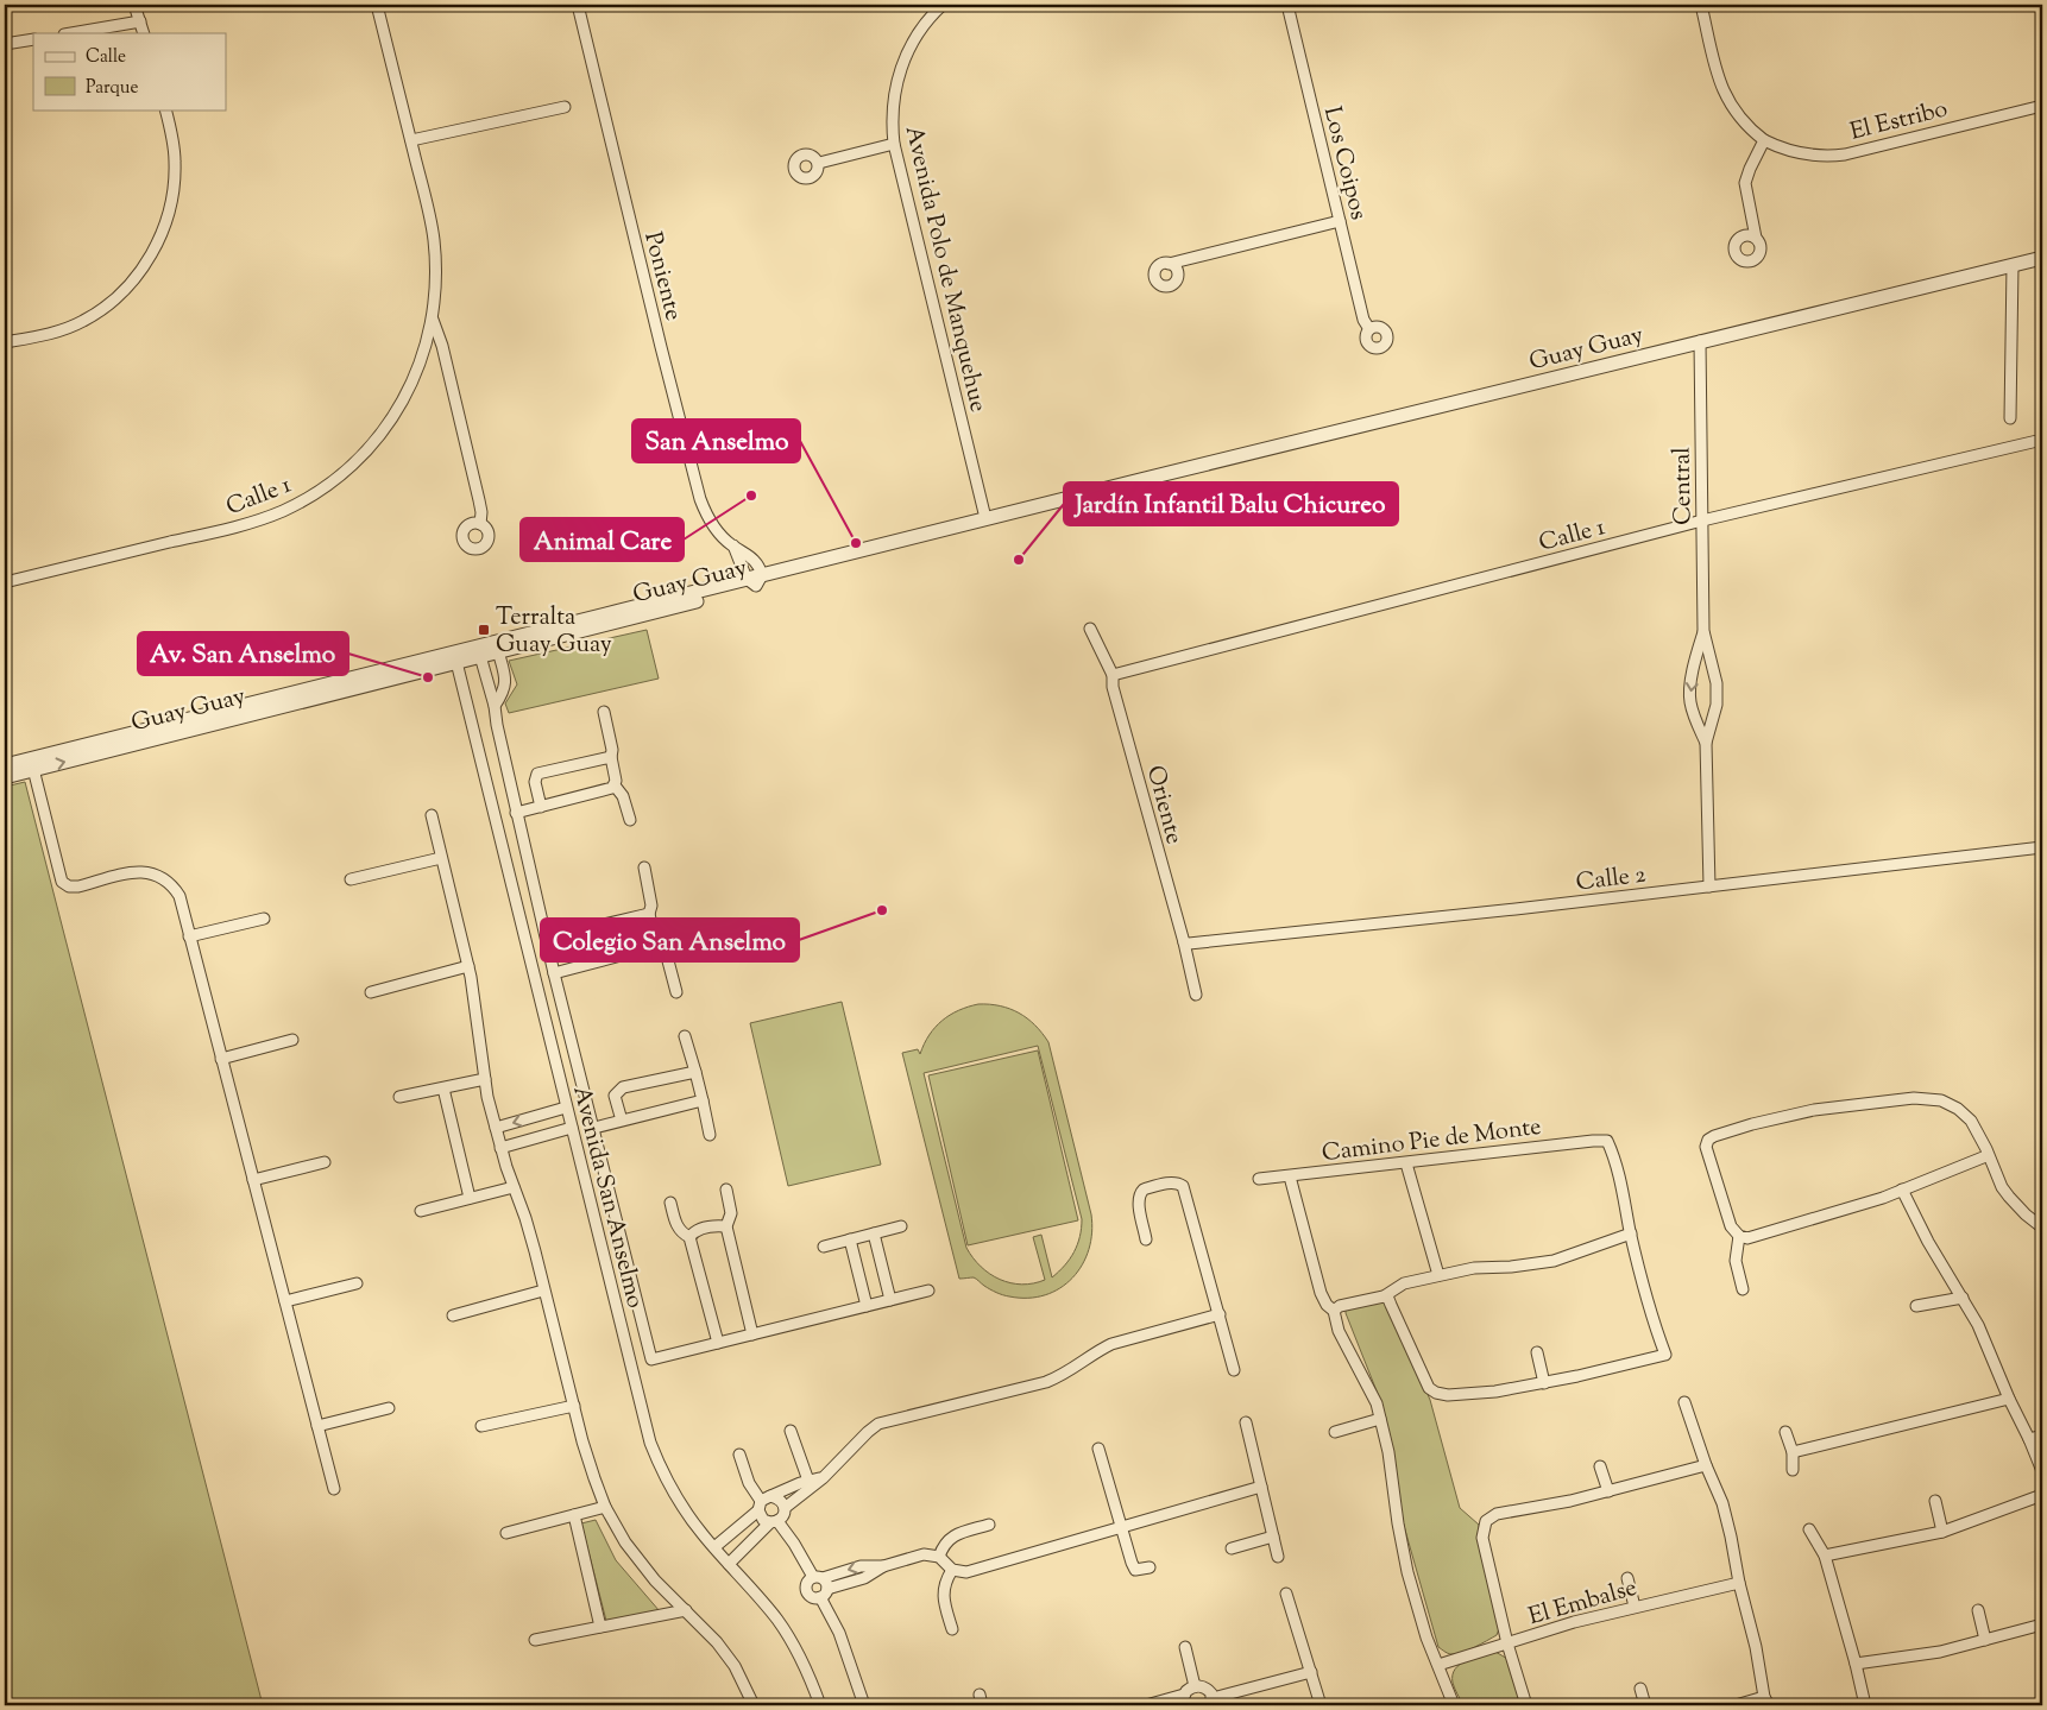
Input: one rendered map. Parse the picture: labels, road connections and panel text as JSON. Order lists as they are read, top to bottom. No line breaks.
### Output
{"streets":{"street":["El Estribo","Los Coipos","Avenida Polo de Manquehue","Poniente","Guay Guay","Central","Calle 1","Oriente","Calle 2","Camino Pie de Monte","Avenida San Anselmo","El Embalse"]},"crossings":[["Avenida Polo de Manquehue","Guay Guay"],["Poniente","Guay Guay"],["Guay Guay","Central"],["Guay Guay","Avenida San Anselmo"],["Central","Calle 1"],["Central","Calle 2"],["Calle 1","Oriente"],["Oriente","Calle 2"]],"places":{"other":["Animal Care","San Anselmo","Jardín Infantil Balu Chicureo","Av. San Anselmo","Colegio San Anselmo"],"transit":["Terralta Guay Guay"]},"legend":["Calle","Parque"]}
